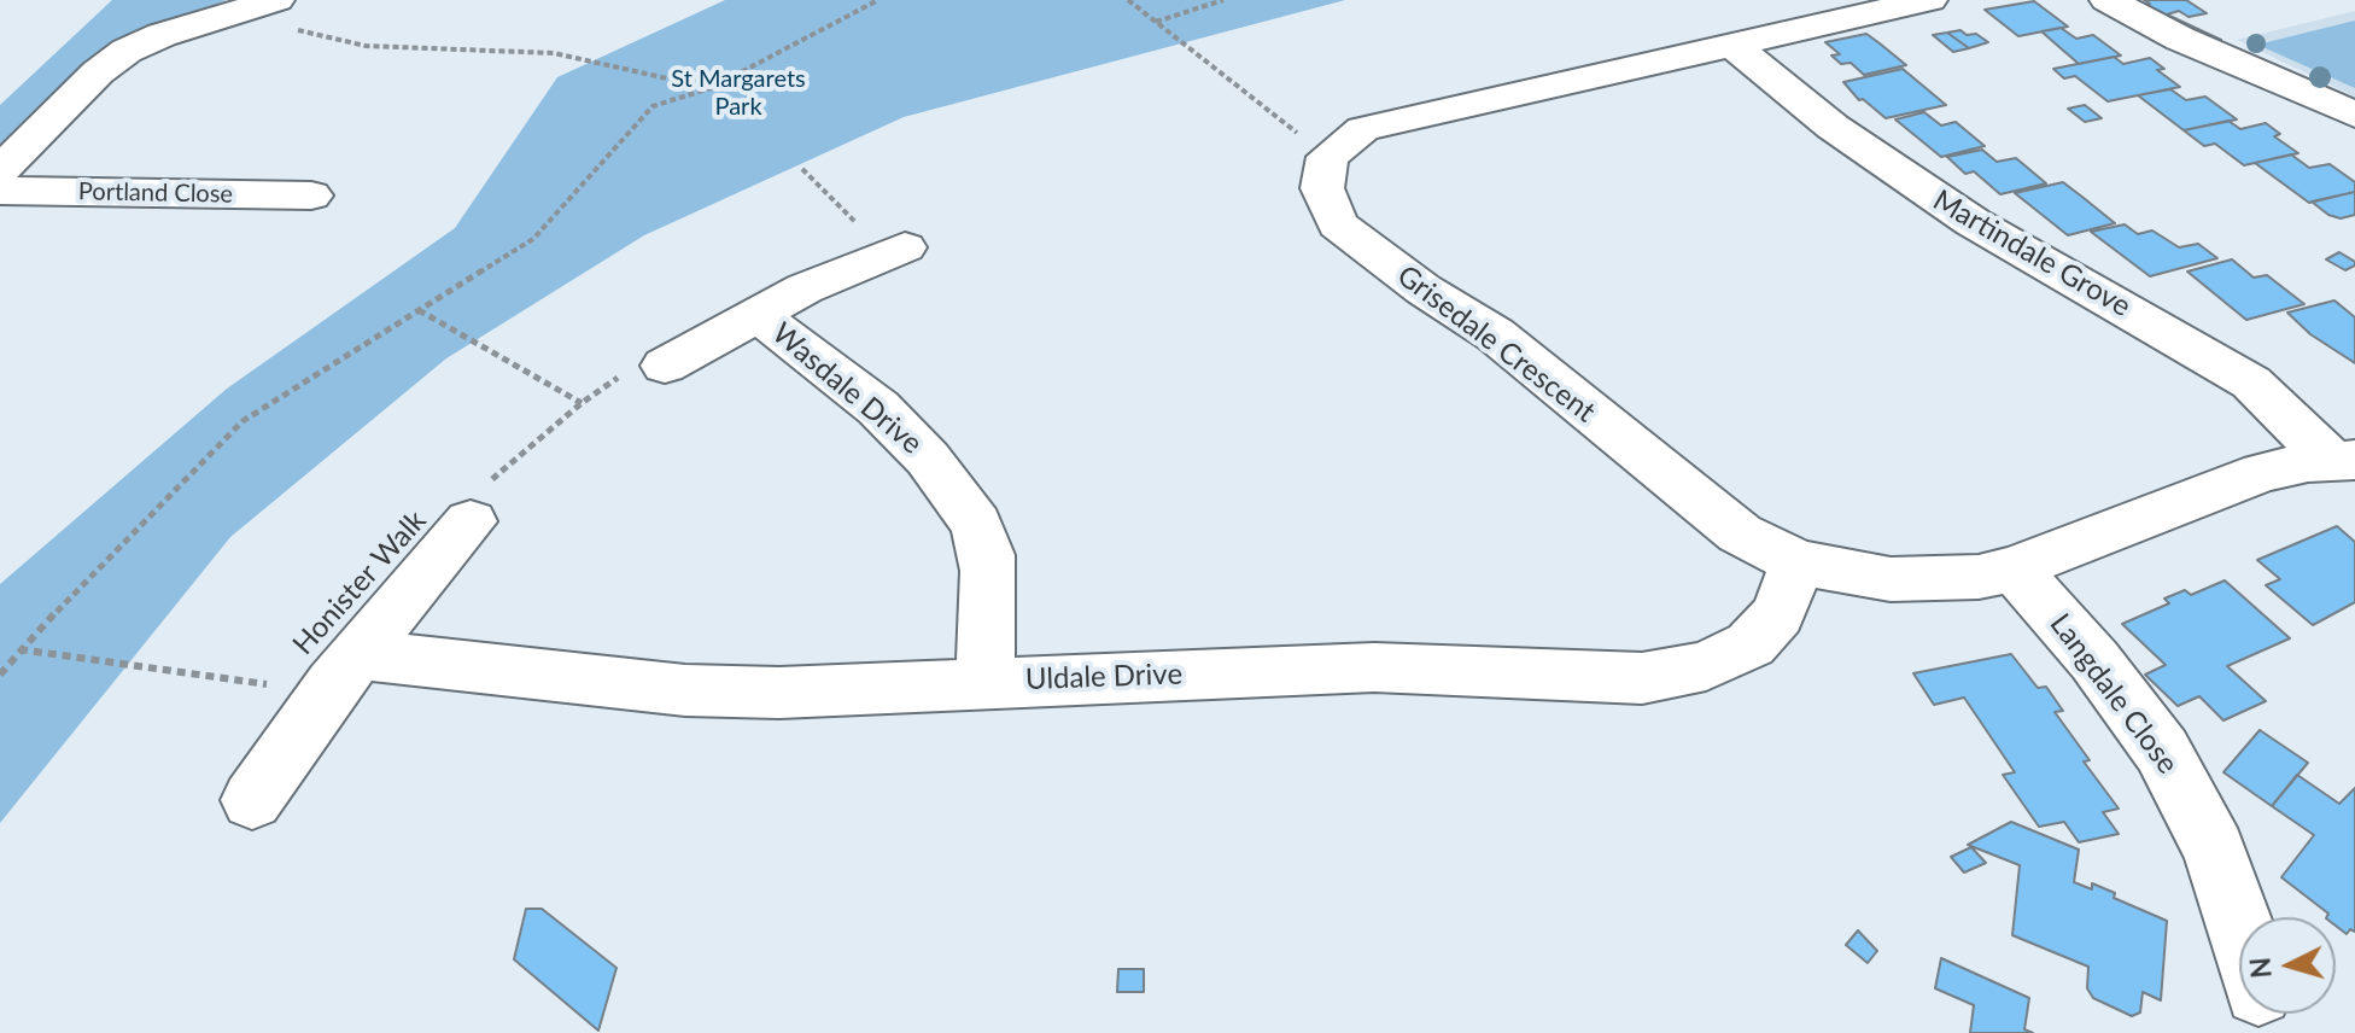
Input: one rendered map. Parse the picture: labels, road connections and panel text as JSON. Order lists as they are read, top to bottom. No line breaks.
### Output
{"streets":{"street":["Portland Close","Martindale Grove","Grisedale Crescent","Wasdale Drive","Uldale Drive","Langdale Close"],"path":["Honister Walk"]},"crossings":[["Martindale Grove","Grisedale Crescent"],["Grisedale Crescent","Uldale Drive"],["Grisedale Crescent","Langdale Close"],["Wasdale Drive","Uldale Drive"]],"parks":["St Margarets Park"],"north":"left"}
